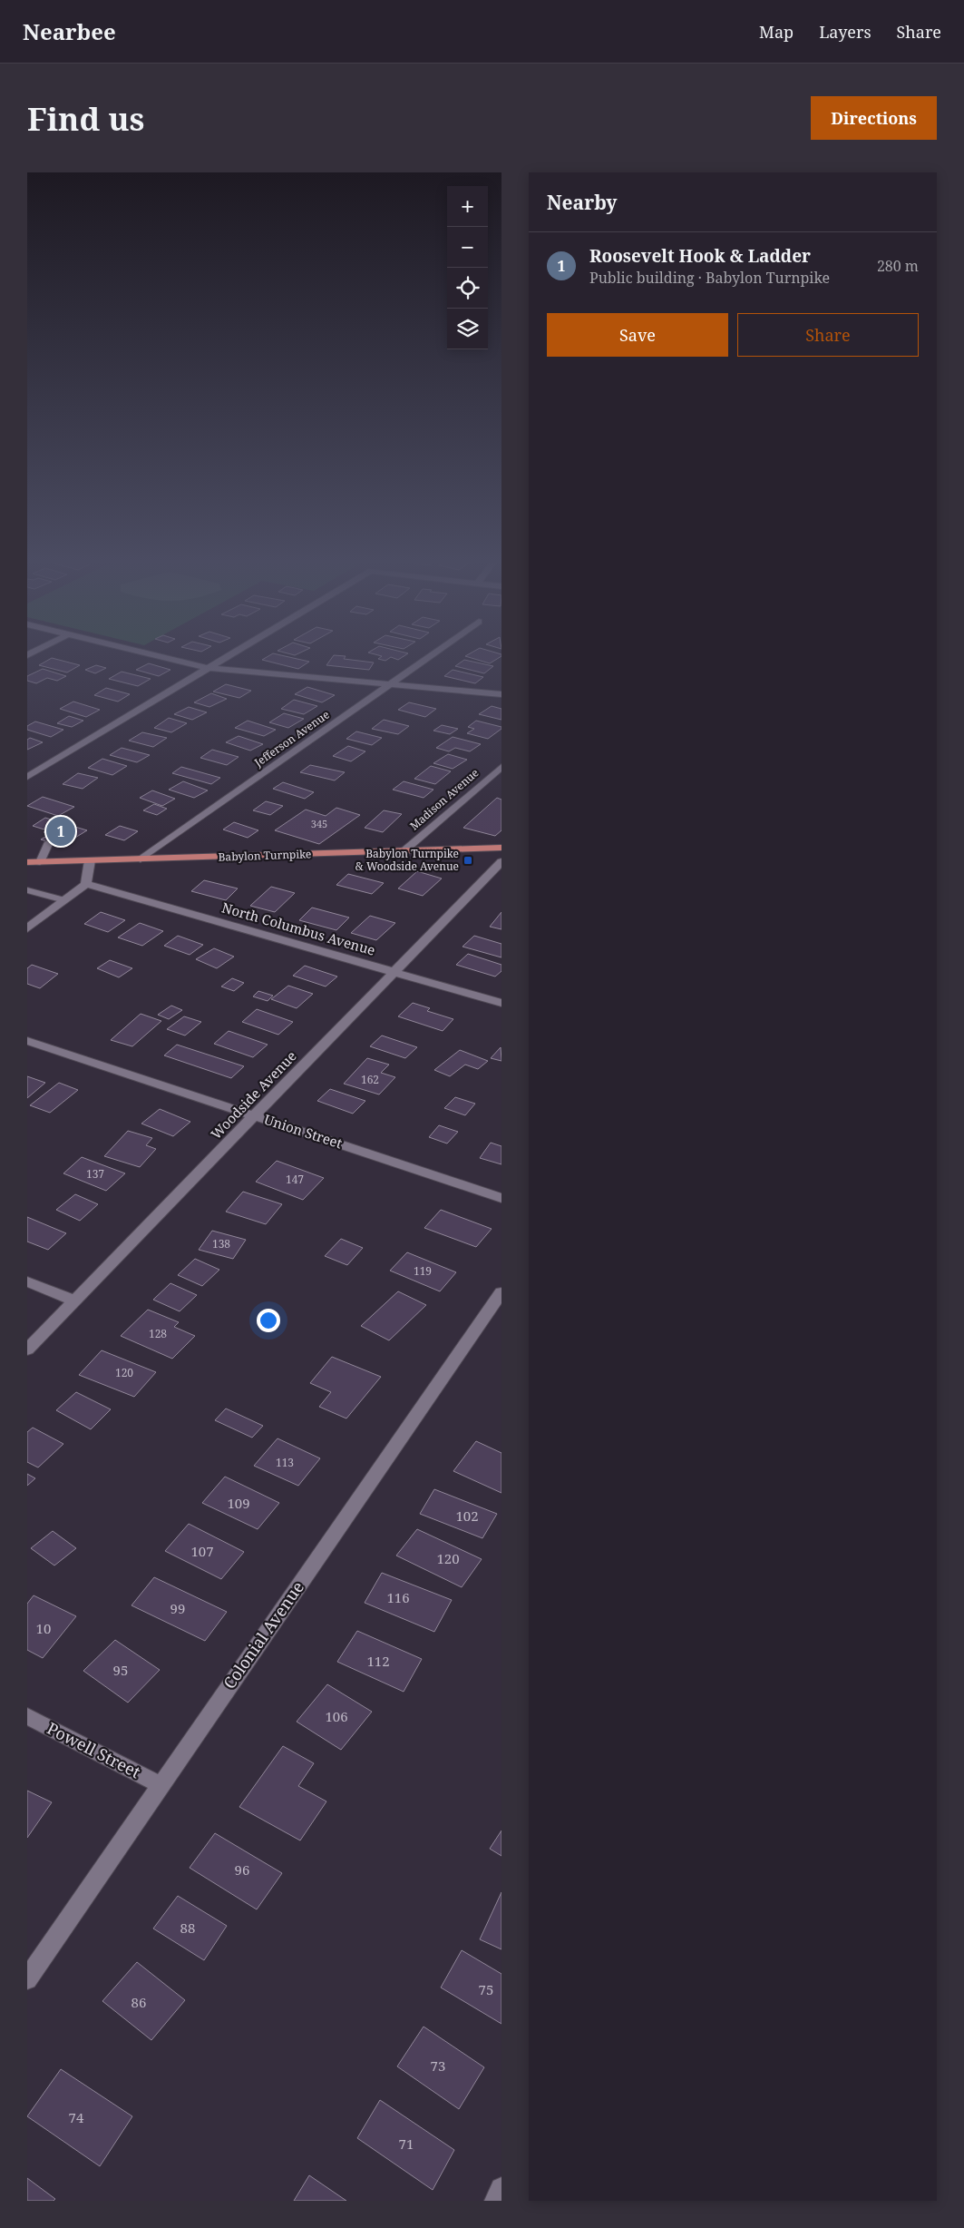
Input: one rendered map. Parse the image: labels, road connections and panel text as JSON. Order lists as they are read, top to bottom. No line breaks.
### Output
{"streets":{"main road":["Babylon Turnpike"],"street":["Jefferson Avenue","Madison Avenue","North Columbus Avenue","Woodside Avenue","Union Street","Colonial Avenue","Powell Street"]},"crossings":[["Jefferson Avenue","Babylon Turnpike"],["Madison Avenue","Babylon Turnpike"],["North Columbus Avenue","Woodside Avenue"],["Woodside Avenue","Union Street"],["Colonial Avenue","Powell Street"]],"places":{"transit":["Babylon Turnpike & Woodside Avenue"]},"house_numbers":["345","162","137","147","138","119","128","120","113","109","102","107","120","116","99","10","112","95","106","96","88","75","86","73","74","71"],"page":{"header":"Nearbee","nav":["Map","Layers","Share"],"buttons":["Directions",["Save","Share"]],"title":"Find us","heading":"Nearby","map_buttons":["+","−"],"list":[{"mark":"1","name":"Roosevelt Hook & Ladder","note":"Public building · Babylon Turnpike","value":"280 m"}],"pins":"1"}}
